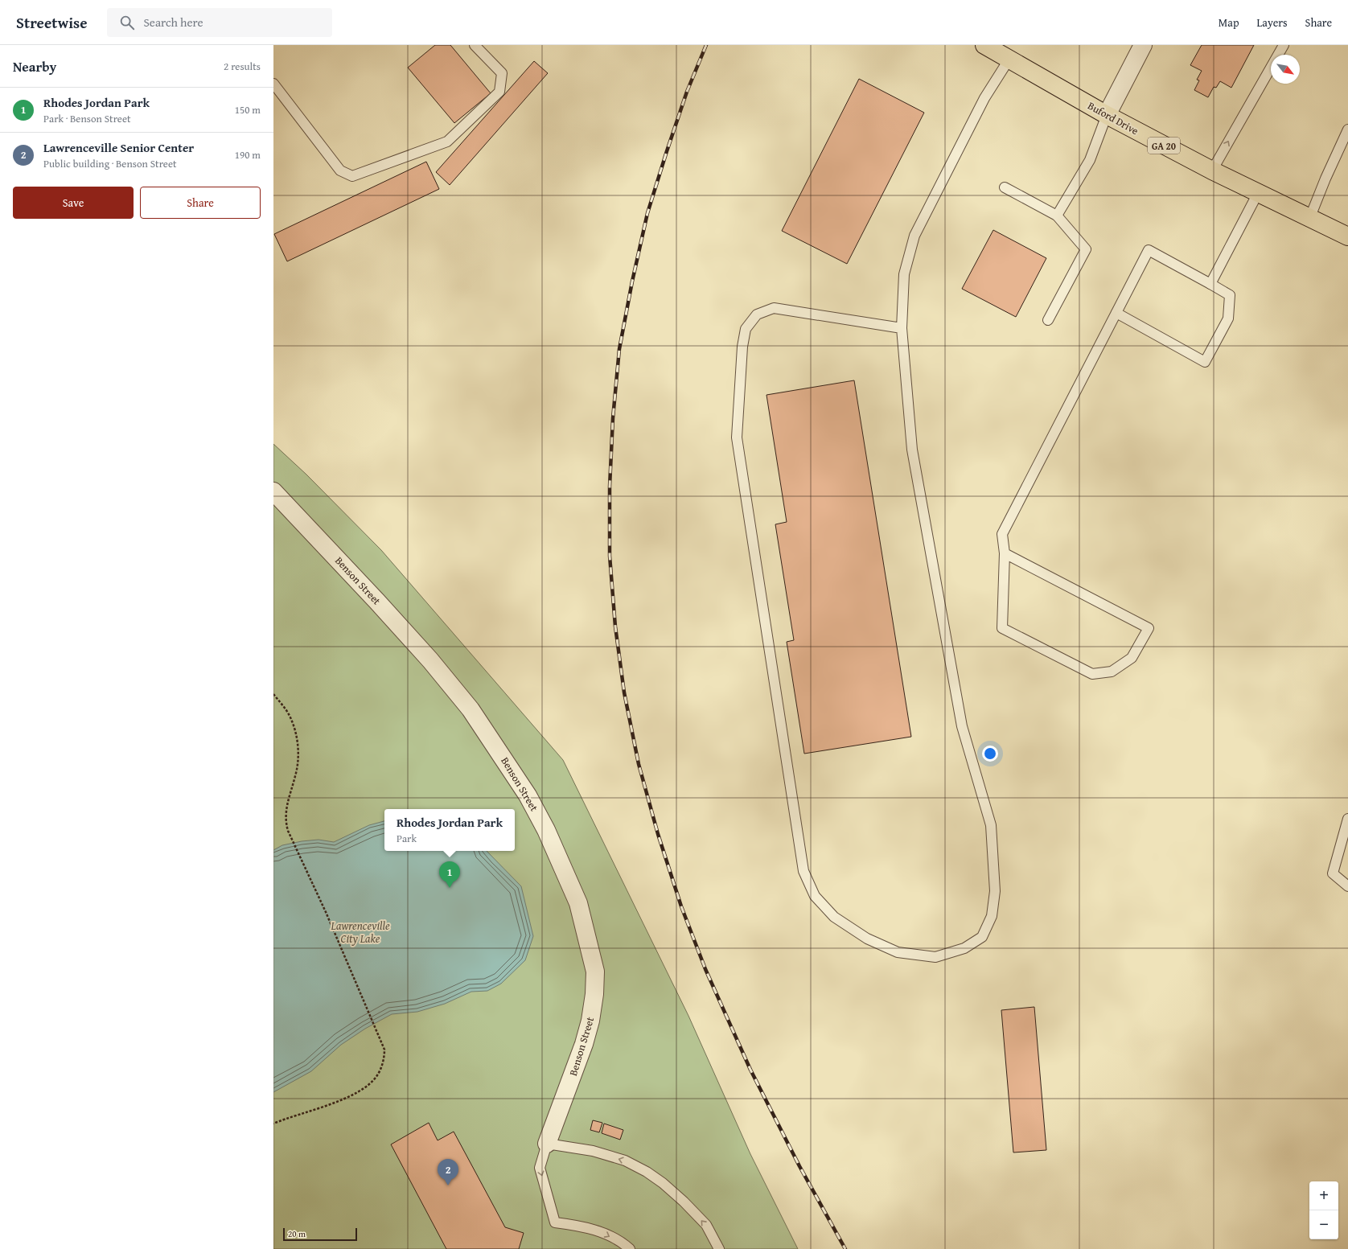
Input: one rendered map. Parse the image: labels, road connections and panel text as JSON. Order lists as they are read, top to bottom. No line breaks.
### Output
{"streets":{"highway":["Buford Drive","GA 20"],"street":["Benson Street"]},"water":["Lawrenceville City Lake"],"scale_bar":"20 m","north":"bottom right","page":{"header":"Streetwise","search":"Search here","nav":["Map","Layers","Share"],"heading":["Nearby","2 results"],"list":[{"mark":"1","name":"Rhodes Jordan Park","note":"Park · Benson Street","value":"150 m"},{"mark":"2","name":"Lawrenceville Senior Center","note":"Public building · Benson Street","value":"190 m"}],"buttons":["Save","Share"],"popup":["Rhodes Jordan Park","Park"],"pins":["1","2"],"map_buttons":["+","−"],"scale":"20 m"}}
